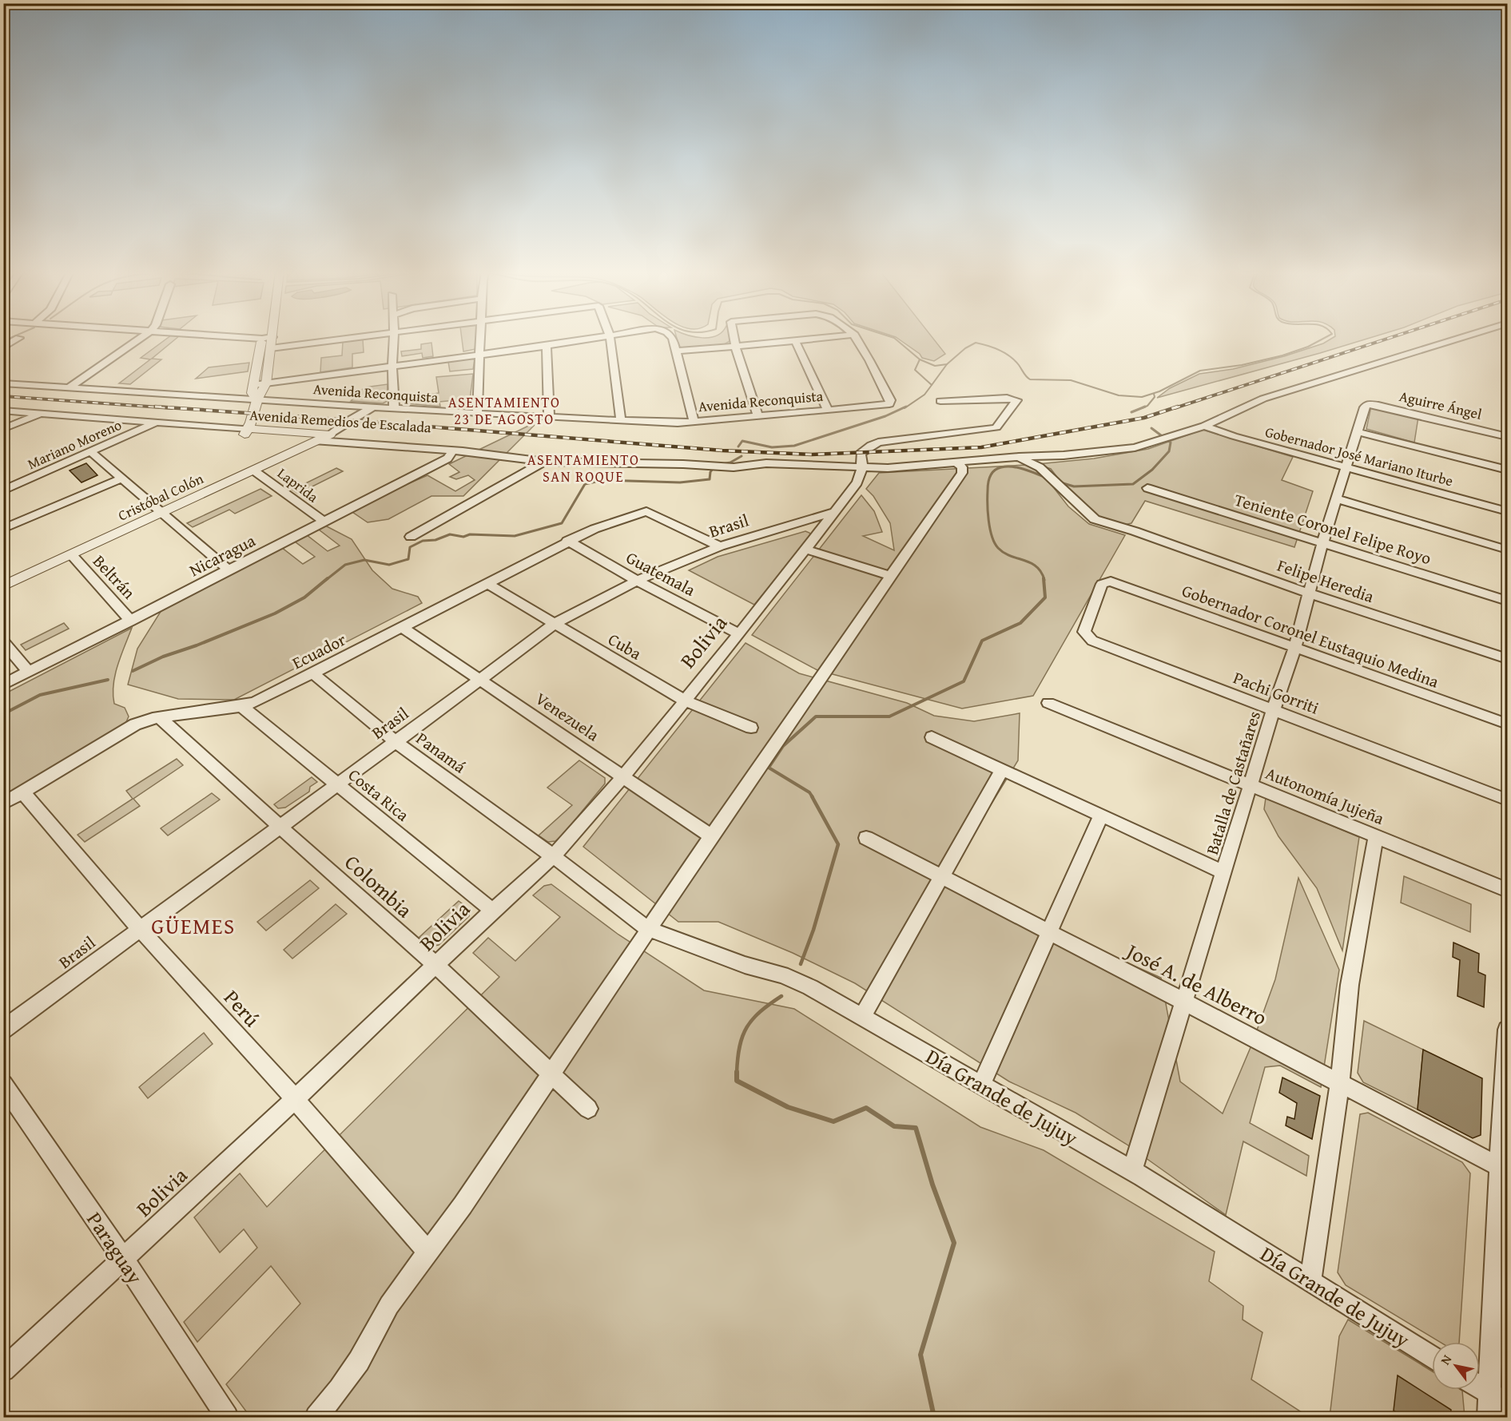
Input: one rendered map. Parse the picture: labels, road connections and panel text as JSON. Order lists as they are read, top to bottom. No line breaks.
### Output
{"streets":{"street":["Avenida Reconquista","Aguirre Ángel","Avenida Remedios de Escalada","Mariano Moreno","Gobernador José Mariano Iturbe","Laprida","Cristóbal Colón","Brasil","Teniente Coronel Felipe Royo","Nicaragua","Guatemala","Beltrán","Felipe Heredia","Gobernador Coronel Eustaquio Medina","Bolivia","Cuba","Ecuador","Pachi Gorriti","Venezuela","Panamá","Batalla de Castañares","Costa Rica","Autonomía Jujeña","Colombia","José A. de Alberro","Perú","Día Grande de Jujuy","Paraguay"]},"crossings":[["Aguirre Ángel","Batalla de Castañares"],["Avenida Remedios de Escalada","Mariano Moreno"],["Avenida Remedios de Escalada","Cristóbal Colón"],["Avenida Remedios de Escalada","Nicaragua"],["Gobernador José Mariano Iturbe","Batalla de Castañares"],["Laprida","Cristóbal Colón"],["Laprida","Nicaragua"],["Cristóbal Colón","Beltrán"],["Brasil","Guatemala"],["Brasil","Bolivia"],["Brasil","Cuba"],["Brasil","Ecuador"],["Brasil","Venezuela"],["Brasil","Panamá"],["Brasil","Costa Rica"],["Brasil","Colombia"],["Brasil","Perú"],["Teniente Coronel Felipe Royo","Batalla de Castañares"],["Nicaragua","Beltrán"],["Guatemala","Bolivia"],["Guatemala","Ecuador"],["Felipe Heredia","Batalla de Castañares"],["Gobernador Coronel Eustaquio Medina","Pachi Gorriti"],["Gobernador Coronel Eustaquio Medina","Batalla de Castañares"],["Bolivia","Cuba"],["Bolivia","Venezuela"],["Bolivia","Panamá"],["Bolivia","Costa Rica"],["Bolivia","Colombia"],["Bolivia","Perú"],["Bolivia","Día Grande de Jujuy"],["Bolivia","Paraguay"],["Cuba","Ecuador"],["Ecuador","Venezuela"],["Ecuador","Panamá"],["Ecuador","Costa Rica"],["Ecuador","Colombia"],["Ecuador","Perú"],["Pachi Gorriti","Batalla de Castañares"],["Panamá","Día Grande de Jujuy"],["Batalla de Castañares","Autonomía Jujeña"],["Batalla de Castañares","José A. de Alberro"],["Batalla de Castañares","Día Grande de Jujuy"]],"districts":["ASENTAMIENTO 23 DE AGOSTO","ASENTAMIENTO SAN ROQUE","GÜEMES"],"north":"top left"}
